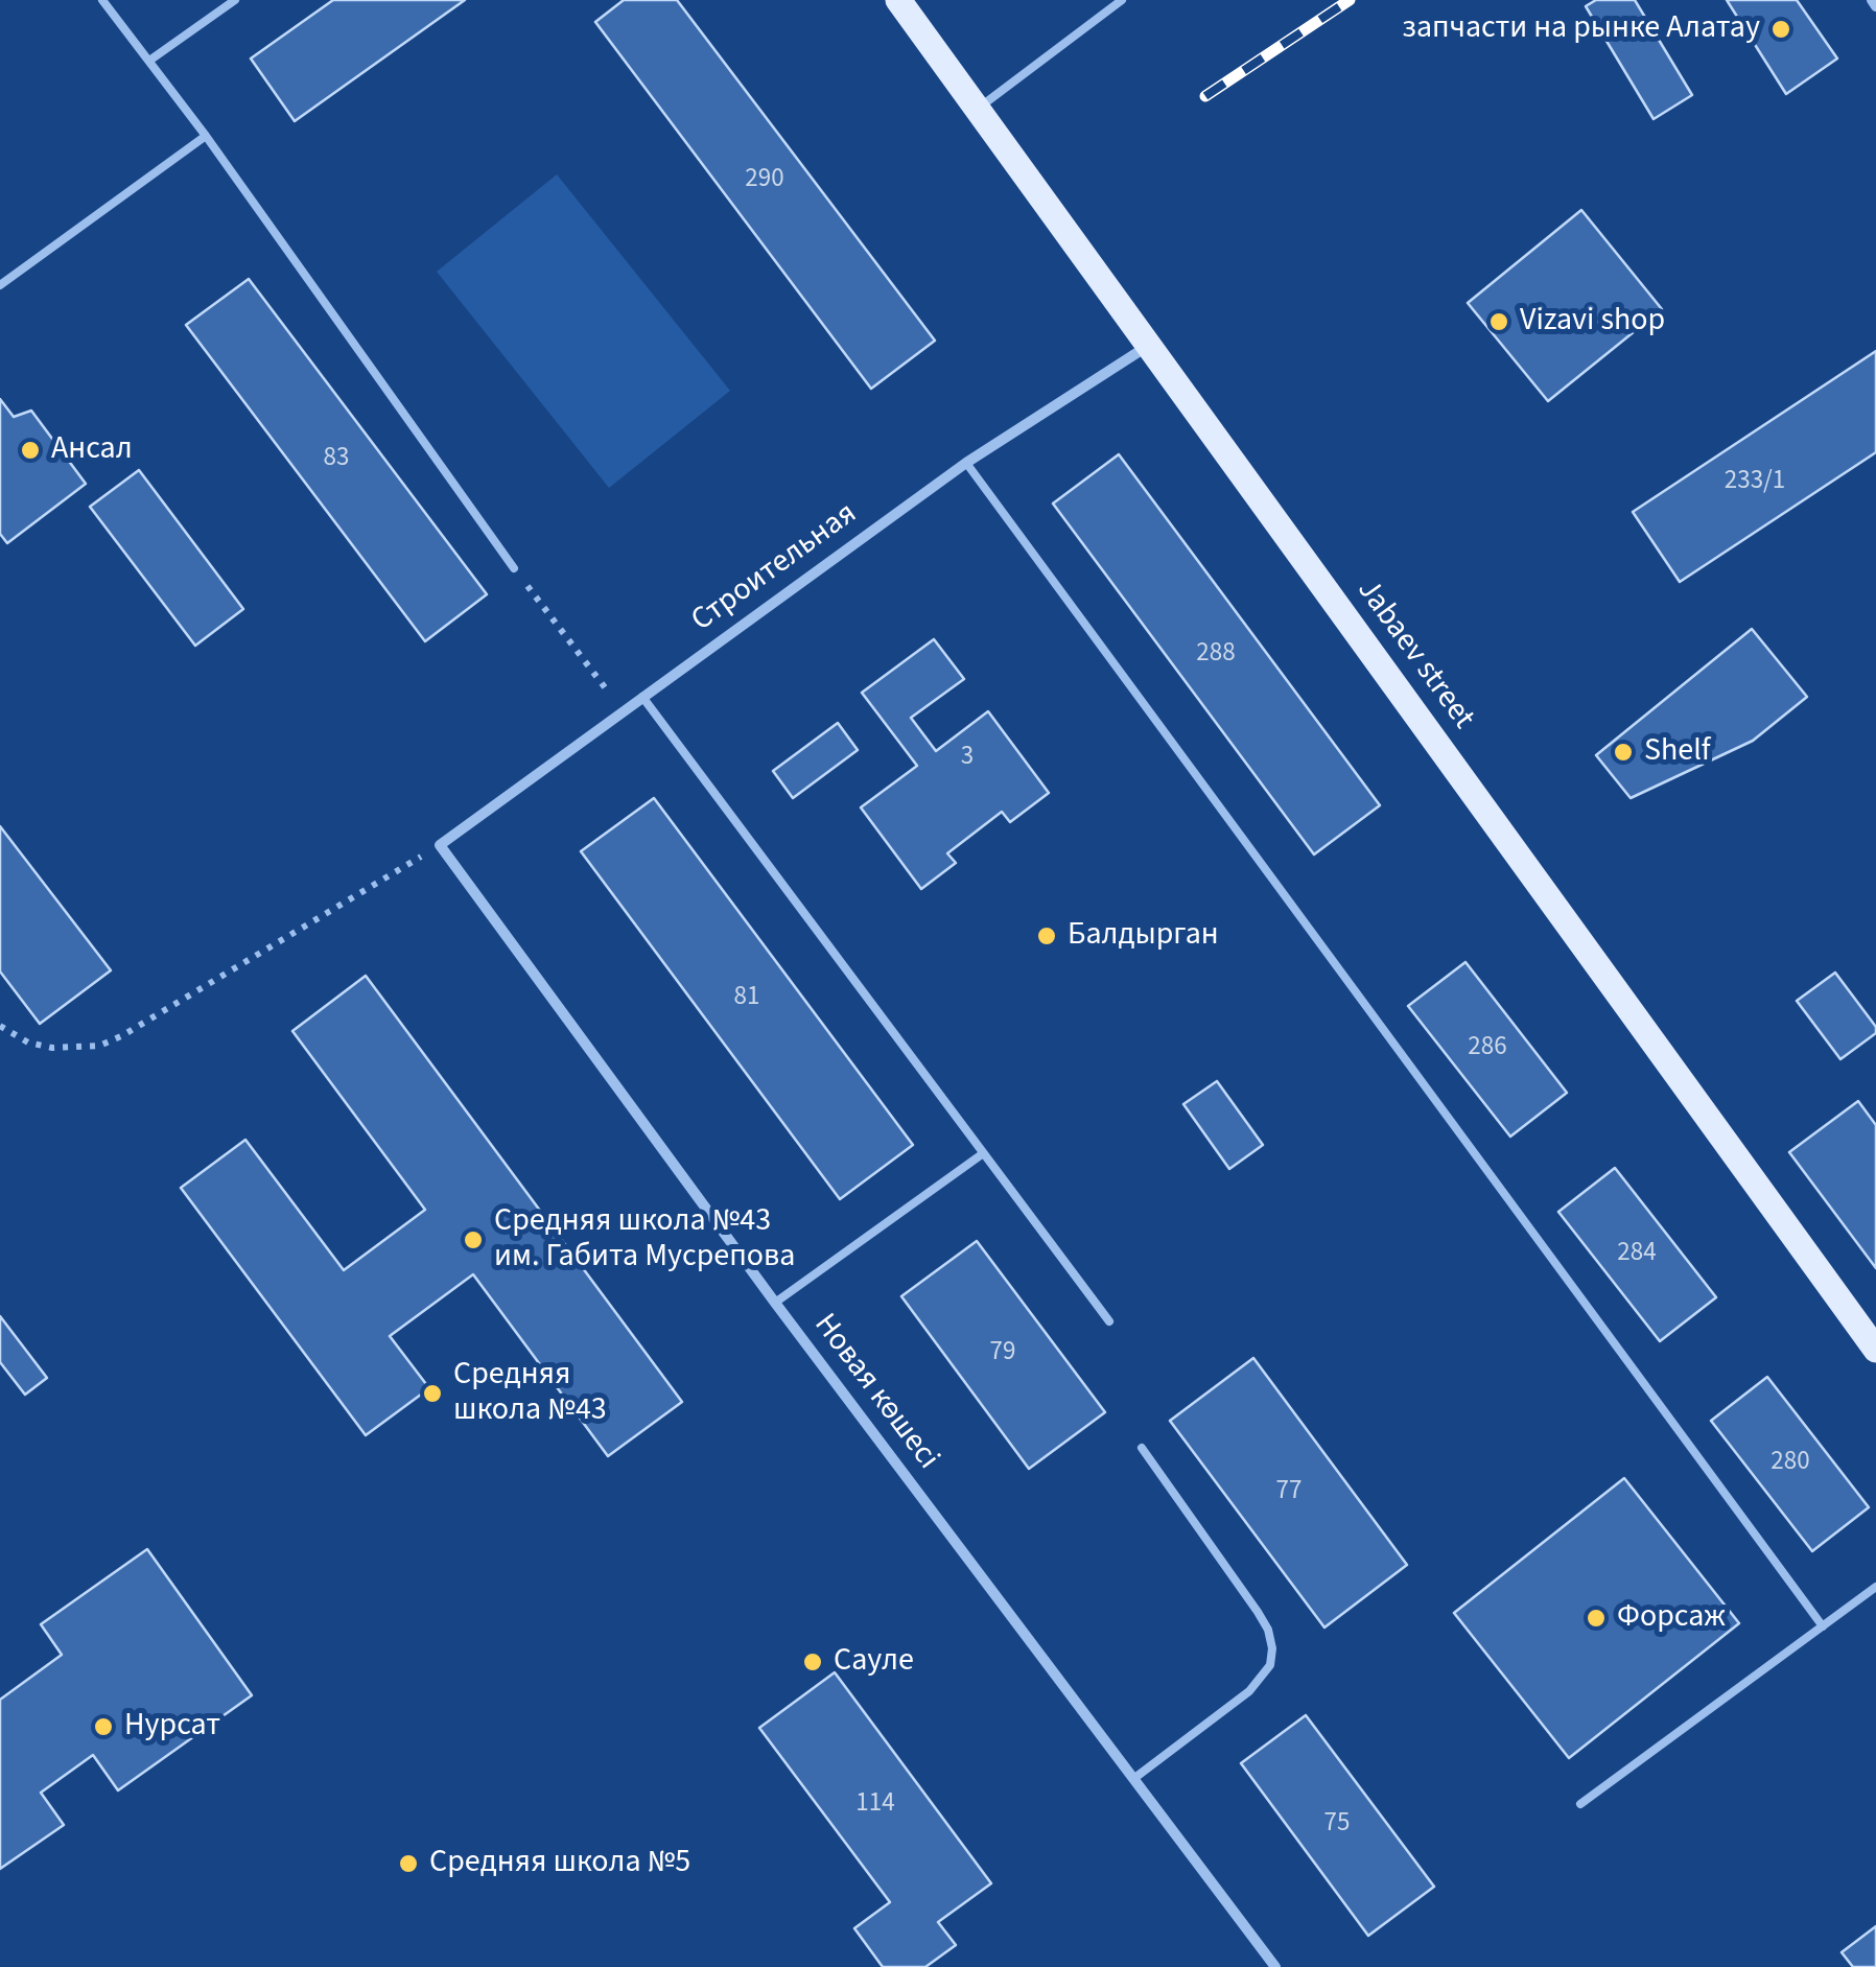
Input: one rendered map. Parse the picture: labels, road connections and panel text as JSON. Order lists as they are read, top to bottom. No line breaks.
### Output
{"streets":{"main road":["Jabaev street"],"street":["Строительная","Новая көшесі"]},"crossings":[["Строительная","Jabaev street"],["Строительная","Новая көшесі"]],"places":["запчасти на рынке Алатау","Vizavi shop","Ансал","Shelf","Балдырган","Средняя школа №43 им. Габита Мусрепова","Средняя школа №43","Форсаж","Сауле","Нурсат","Средняя школа №5"],"house_numbers":["290","83","233/1","288","3","81","286","284","79","280","77","114","75"]}
